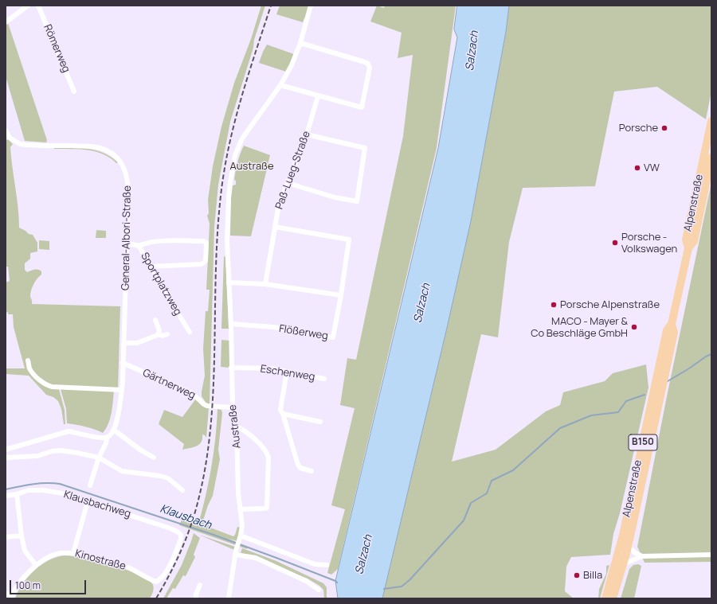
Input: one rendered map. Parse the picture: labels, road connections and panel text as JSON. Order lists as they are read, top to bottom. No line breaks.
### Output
{"streets":{"main road":["Alpenstraße","B150"],"street":["Römerweg","Paß-Lueg-Straße","General-Albori-Straße","Sportplatzweg","Flößerweg","Eschenweg","Gärtnerweg","Austraße","Klausbachweg","Kinostraße"]},"crossings":[["General-Albori-Straße","Sportplatzweg"],["General-Albori-Straße","Gärtnerweg"],["Flößerweg","Austraße"],["Eschenweg","Austraße"],["Gärtnerweg","Austraße"],["Klausbachweg","Kinostraße"]],"water":["Salzach","Klausbach"],"parks":["Austraße"],"places":["Porsche","VW","Porsche - Volkswagen","Porsche Alpenstraße","MACO - Mayer & Co Beschläge GmbH","Billa"],"scale_bar":"100 m"}
